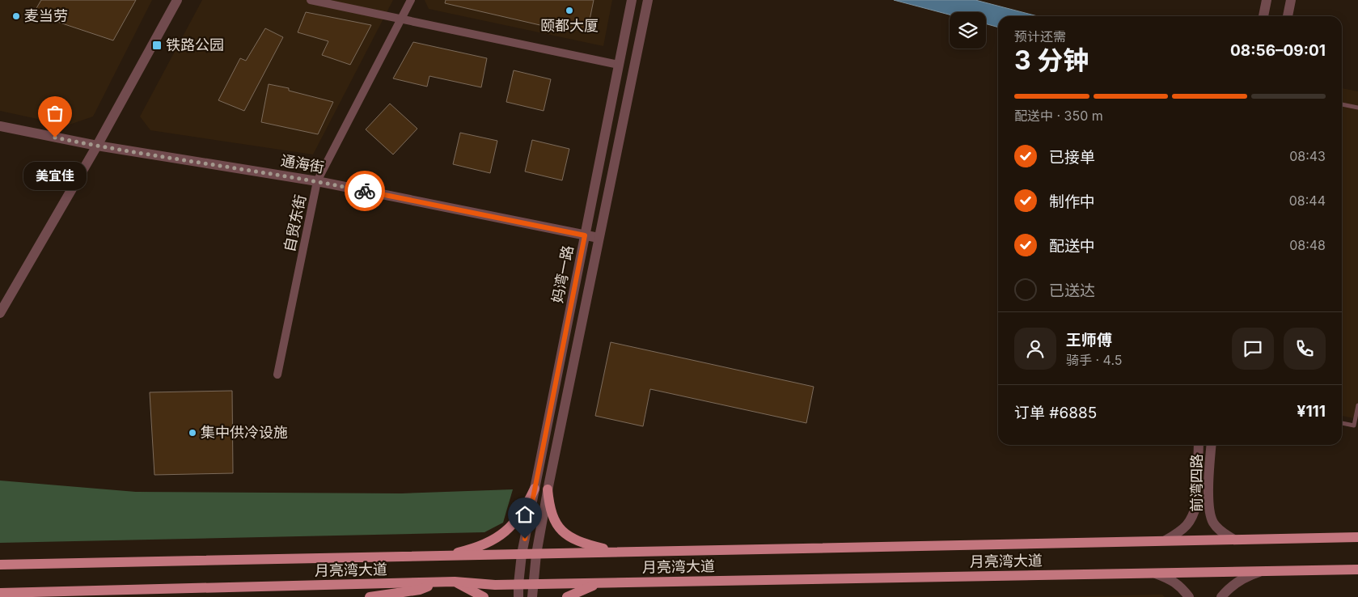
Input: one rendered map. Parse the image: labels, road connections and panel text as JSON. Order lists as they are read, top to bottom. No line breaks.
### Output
{"streets":{"main road":["月亮湾大道"],"street":["通海街","自贸东街","妈湾一路","前湾四路"]},"crossings":[["通海街","自贸东街"],["通海街","妈湾一路"],["妈湾一路","月亮湾大道"],["前湾四路","月亮湾大道"]],"places":{"other":["颐都大厦","麦当劳","美宜佳","集中供冷设施"],"transit":["铁路公园"]},"page":{"heading":["3 分钟","预计还需","08:56–09:01"],"panel":["王师傅","骑手 · 4.5","订单 #6885","¥111"],"bar":"配送中 · 350 m","list":[["已接单","08:43"],["制作中","08:44"],["配送中","08:48"],"已送达"],"bubble":"美宜佳"}}
